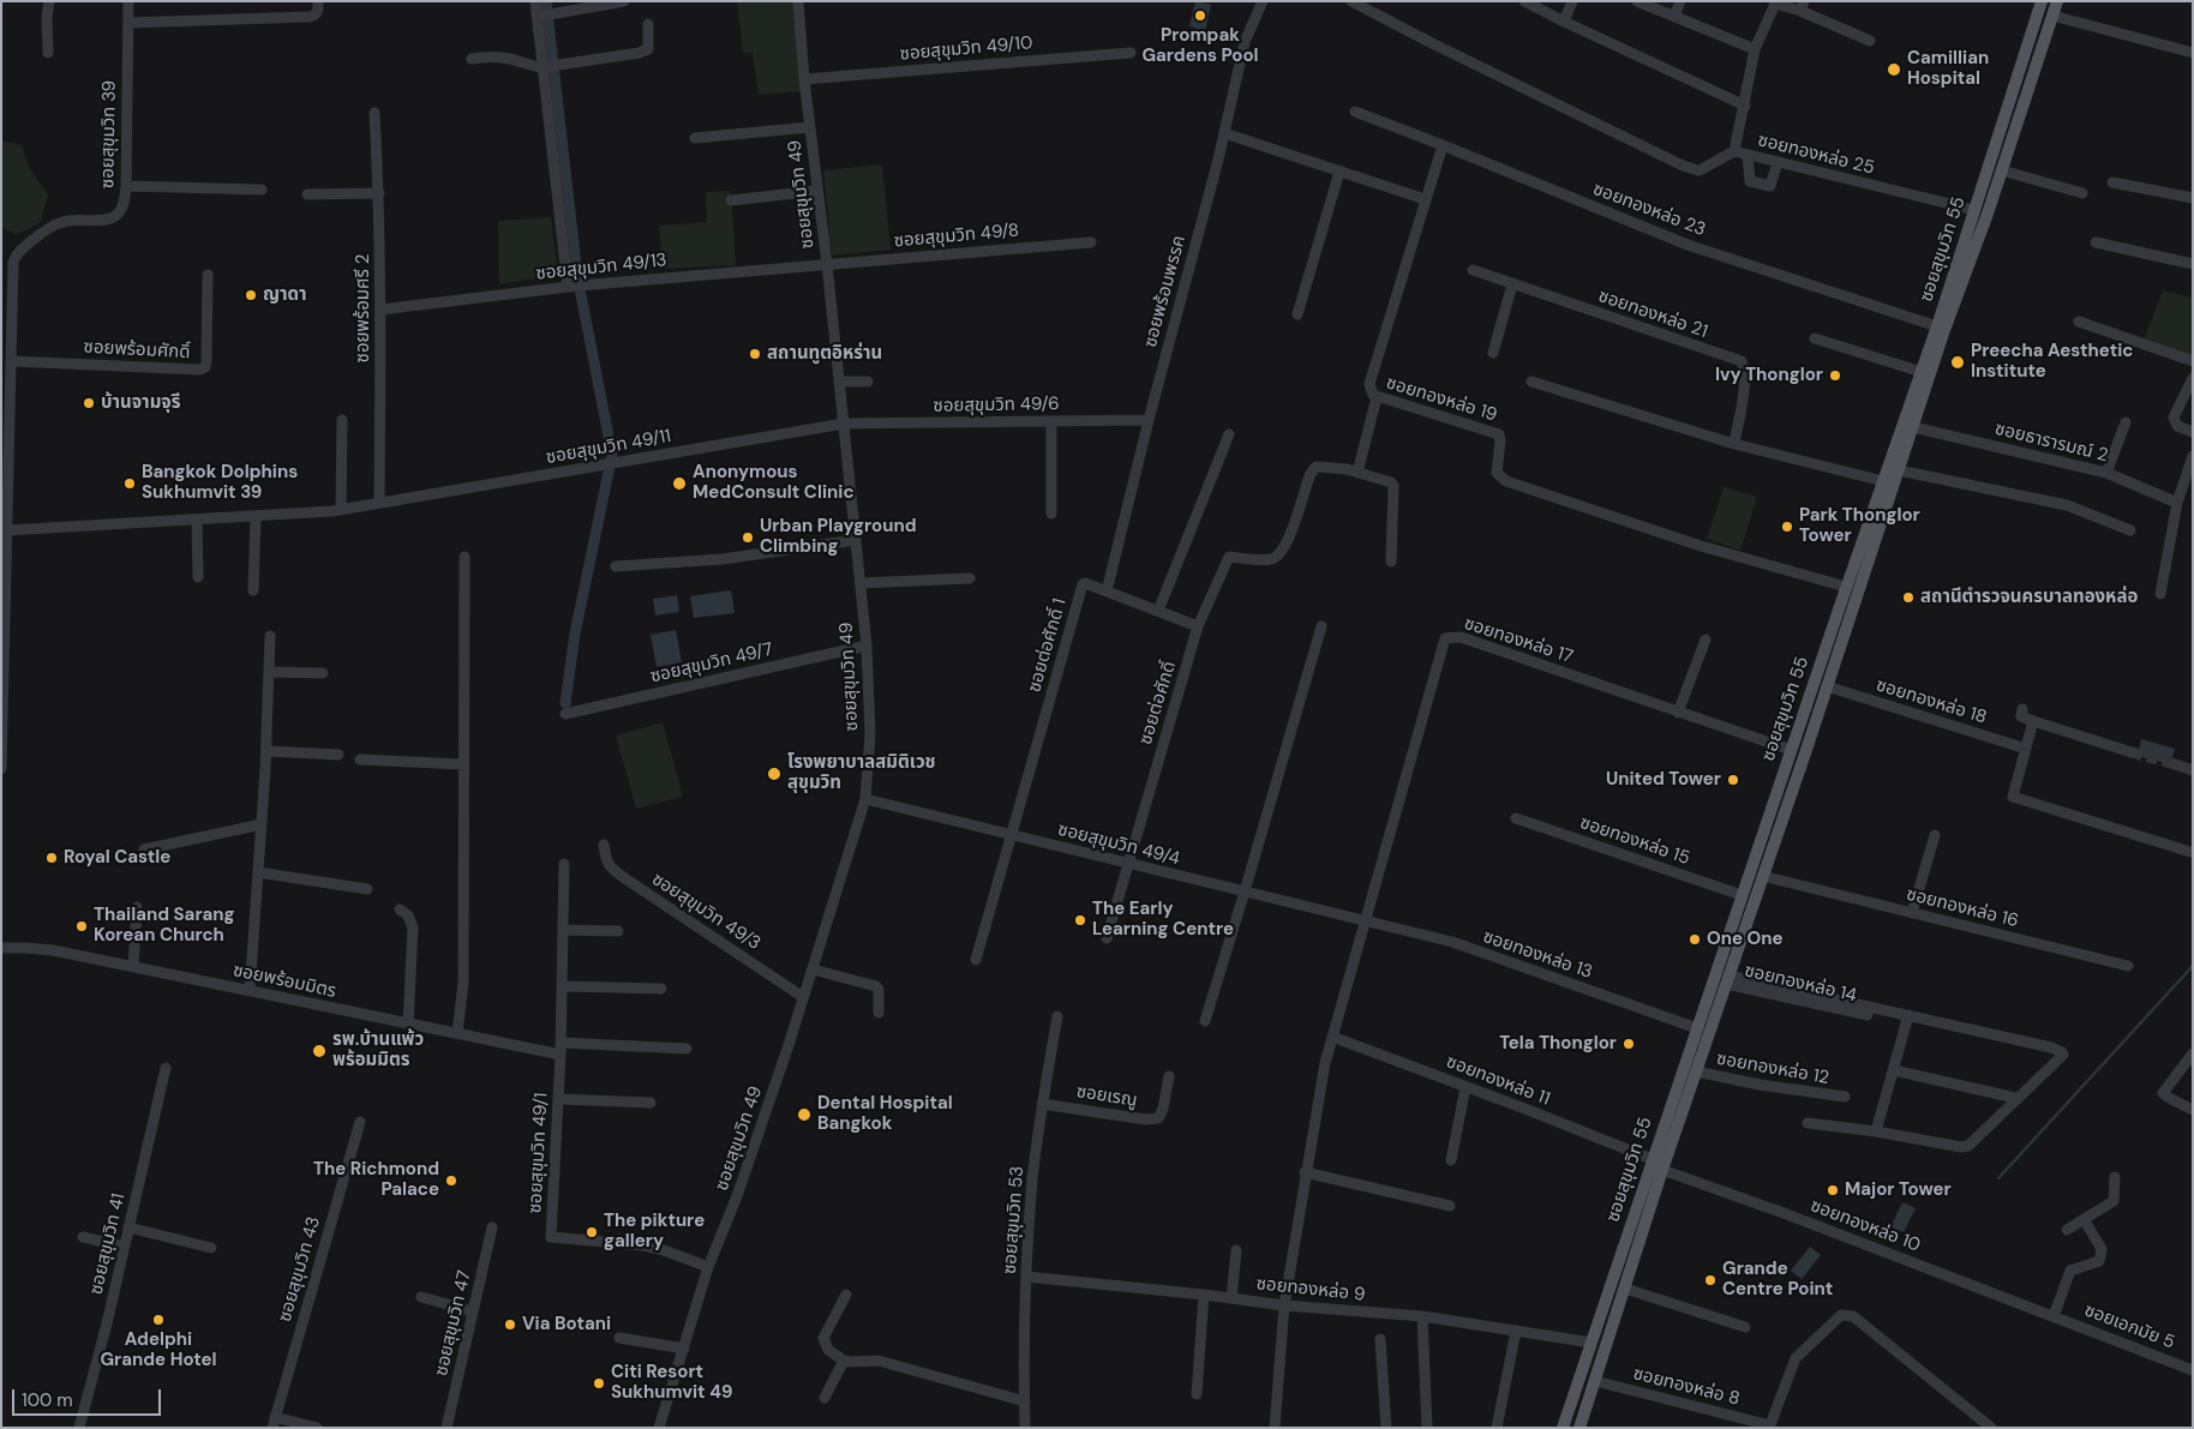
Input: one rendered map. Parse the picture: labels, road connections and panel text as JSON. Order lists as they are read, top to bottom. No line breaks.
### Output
{"streets":{"main road":["ซอยสุขุมวิท 55"],"street":["ซอยสุขุมวิท 49/10","ซอยสุขุมวิท 39","ซอยทองหล่อ 25","ซอยสุขุมวิท 49","ซอยทองหล่อ 23","ซอยสุขุมวิท 49/8","ซอยสุขุมวิท 49/13","ซอยพร้อมพรรค","ซอยพร้อมศรี 2","ซอยทองหล่อ 21","ซอยพร้อมศักดิ์","ซอยทองหล่อ 19","ซอยสุขุมวิท 49/6","ซอยธารารมณ์ 2","ซอยสุขุมวิท 49/11","ซอยทองหล่อ 17","ซอยต่อศักดิ์ 1","ซอยสุขุมวิท 49/7","ซอยทองหล่อ 18","ซอยต่อศักดิ์","ซอยทองหล่อ 15","ซอยสุขุมวิท 49/4","ซอยทองหล่อ 16","ซอยสุขุมวิท 49/3","ซอยทองหล่อ 13","ซอยพร้อมมิตร","ซอยทองหล่อ 14","ซอยทองหล่อ 12","ซอยทองหล่อ 11","ซอยเรณู","ซอยสุขุมวิท 49/1","ซอยสุขุมวิท 53","ซอยทองหล่อ 10","ซอยสุขุมวิท 41","ซอยสุขุมวิท 43","ซอยทองหล่อ 9","ซอยสุขุมวิท 47","ซอยเอกมัย 5","ซอยทองหล่อ 8"]},"crossings":[["ซอยสุขุมวิท 49/10","ซอยสุขุมวิท 49"],["ซอยสุขุมวิท 39","ซอยพร้อมศักดิ์"],["ซอยสุขุมวิท 39","ซอยสุขุมวิท 49/11"],["ซอยทองหล่อ 25","ซอยสุขุมวิท 55"],["ซอยสุขุมวิท 49","ซอยสุขุมวิท 49/8"],["ซอยสุขุมวิท 49","ซอยสุขุมวิท 49/13"],["ซอยสุขุมวิท 49","ซอยสุขุมวิท 49/6"],["ซอยสุขุมวิท 49","ซอยสุขุมวิท 49/11"],["ซอยสุขุมวิท 49","ซอยสุขุมวิท 49/7"],["ซอยสุขุมวิท 49","ซอยสุขุมวิท 49/4"],["ซอยสุขุมวิท 49","ซอยสุขุมวิท 49/3"],["ซอยสุขุมวิท 49","ซอยสุขุมวิท 49/1"],["ซอยทองหล่อ 23","ซอยสุขุมวิท 55"],["ซอยทองหล่อ 23","ซอยทองหล่อ 19"],["ซอยสุขุมวิท 49/8","ซอยสุขุมวิท 49/13"],["ซอยสุขุมวิท 55","ซอยทองหล่อ 19"],["ซอยสุขุมวิท 55","ซอยธารารมณ์ 2"],["ซอยสุขุมวิท 55","ซอยทองหล่อ 17"],["ซอยสุขุมวิท 55","ซอยทองหล่อ 18"],["ซอยสุขุมวิท 55","ซอยทองหล่อ 15"],["ซอยสุขุมวิท 55","ซอยทองหล่อ 16"],["ซอยสุขุมวิท 55","ซอยทองหล่อ 13"],["ซอยสุขุมวิท 55","ซอยทองหล่อ 14"],["ซอยสุขุมวิท 55","ซอยทองหล่อ 12"],["ซอยสุขุมวิท 55","ซอยทองหล่อ 11"],["ซอยสุขุมวิท 55","ซอยทองหล่อ 10"],["ซอยสุขุมวิท 55","ซอยทองหล่อ 9"],["ซอยสุขุมวิท 55","ซอยทองหล่อ 8"],["ซอยสุขุมวิท 49/13","ซอยพร้อมศรี 2"],["ซอยพร้อมพรรค","ซอยสุขุมวิท 49/6"],["ซอยพร้อมพรรค","ซอยต่อศักดิ์ 1"],["ซอยพร้อมศรี 2","ซอยสุขุมวิท 49/11"],["ซอยสุขุมวิท 49/6","ซอยสุขุมวิท 49/11"],["ซอยทองหล่อ 17","ซอยสุขุมวิท 49/4"],["ซอยทองหล่อ 17","ซอยทองหล่อ 13"],["ซอยต่อศักดิ์ 1","ซอยต่อศักดิ์"],["ซอยต่อศักดิ์ 1","ซอยสุขุมวิท 49/4"],["ซอยต่อศักดิ์","ซอยสุขุมวิท 49/4"],["ซอยสุขุมวิท 49/4","ซอยทองหล่อ 13"],["ซอยพร้อมมิตร","ซอยสุขุมวิท 49/1"],["ซอยเรณู","ซอยสุขุมวิท 53"],["ซอยสุขุมวิท 53","ซอยทองหล่อ 9"],["ซอยทองหล่อ 10","ซอยเอกมัย 5"]],"places":["Prompak Gardens Pool","Camillian Hospital","ญาดา","สถานทูตอิหร่าน","Preecha Aesthetic Institute","Ivy Thonglor","บ้านจามจุรี","Bangkok Dolphins Sukhumvit 39","Anonymous MedConsult Clinic","Park Thonglor Tower","Urban Playground Climbing","สถานีตำรวจนครบาลทองหล่อ","โรงพยาบาลสมิติเวช สุขุมวิท","United Tower","Royal Castle","The Early Learning Centre","Thailand Sarang Korean Church","One One","Tela Thonglor","รพ.บ้านแพ้ว พร้อมมิตร","Dental Hospital Bangkok","The Richmond Palace","Major Tower","The pikture gallery","Grande Centre Point","Adelphi Grande Hotel","Via Botani","Citi Resort Sukhumvit 49"],"scale_bar":"100 m"}
